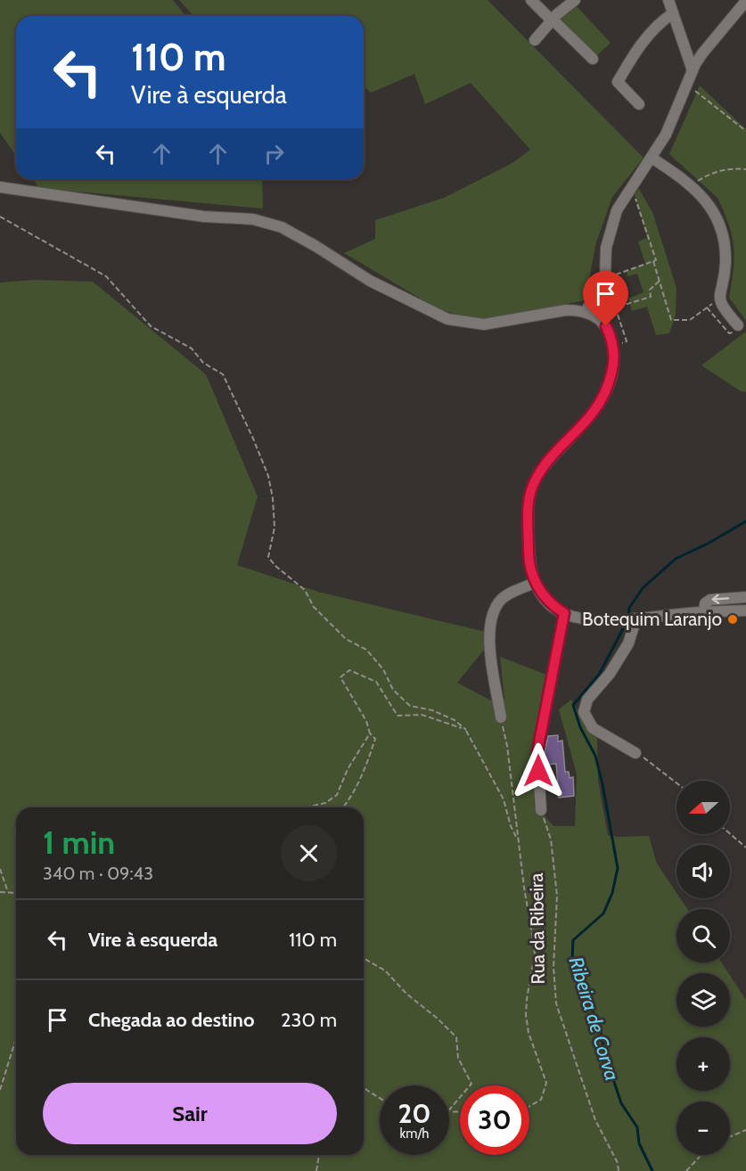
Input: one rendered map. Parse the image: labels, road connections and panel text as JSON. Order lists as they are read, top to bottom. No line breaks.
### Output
{"streets":{"path":["Rua da Ribeira"]},"water":["Ribeira de Corva"],"places":["Botequim Laranjo"],"north":"left","page":{"turn":["110 m","Vire à esquerda"],"map_buttons":["+","−"],"heading":["1 min","340 m · 09:43"],"list":[{"name":"Vire à esquerda","value":"110 m"},{"name":"Chegada ao destino","value":"230 m"}],"buttons":"Sair","speed":"20 km/h","limit":"30"}}
